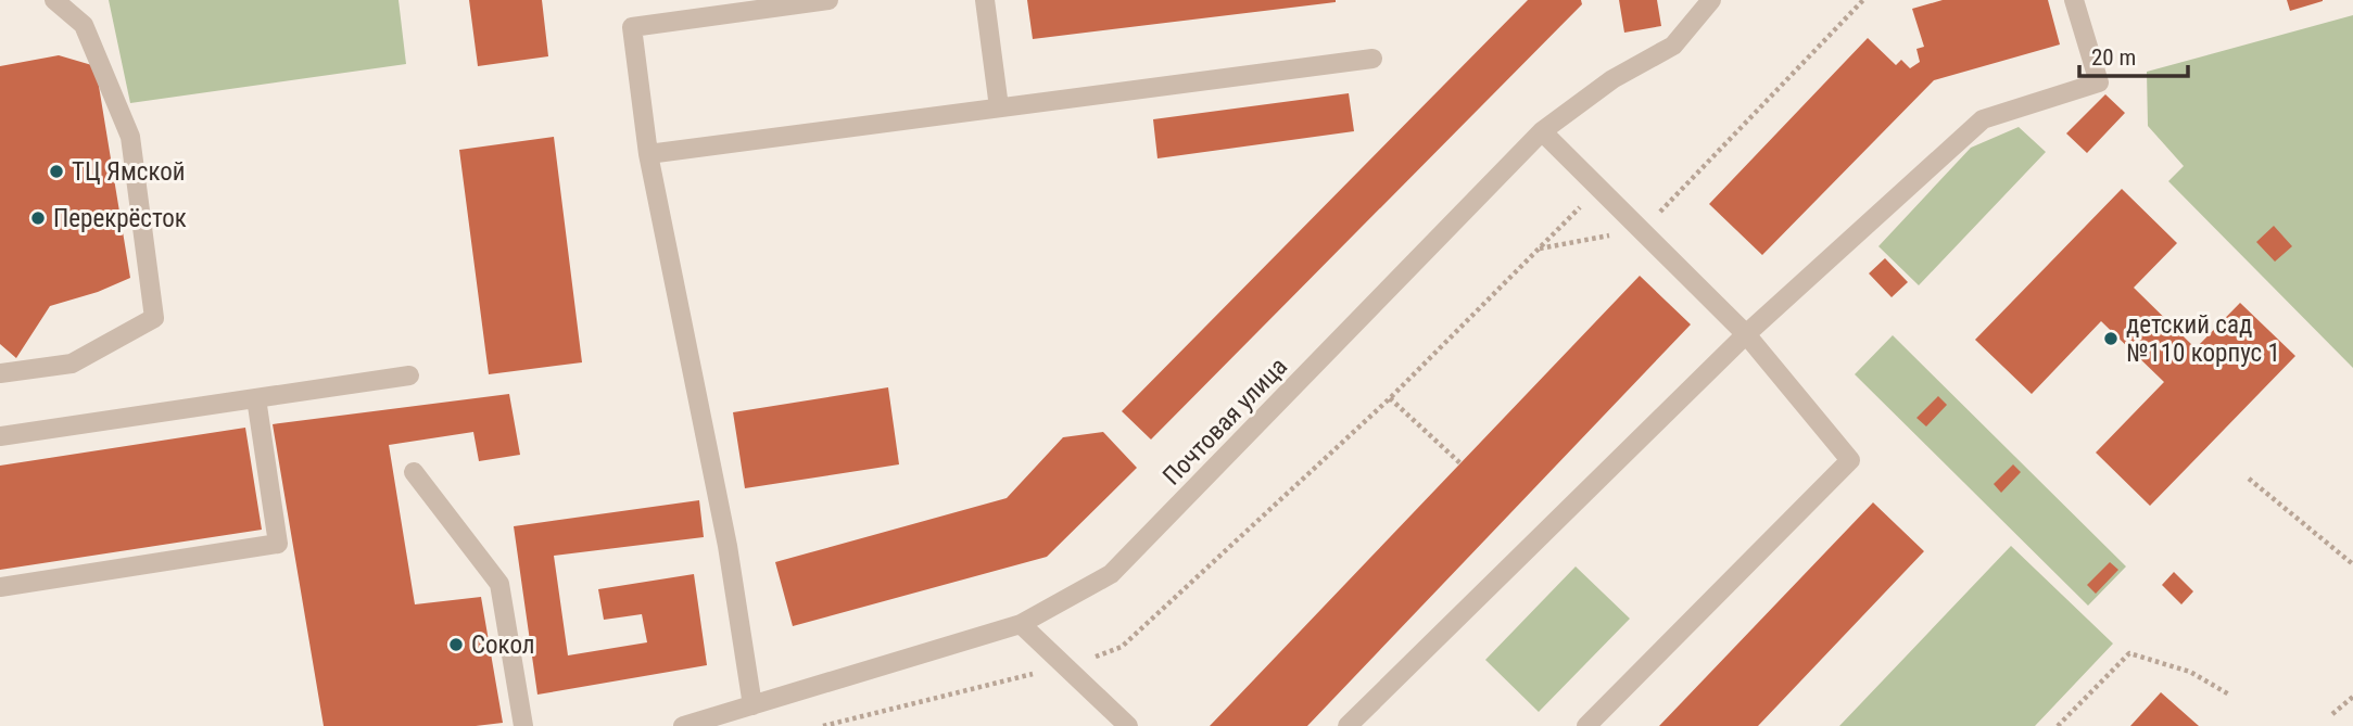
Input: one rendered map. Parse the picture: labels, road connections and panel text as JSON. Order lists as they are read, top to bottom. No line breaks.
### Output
{"streets":{"street":["Почтовая улица"]},"places":["ТЦ Ямской","Перекрёсток","детский сад №110 корпус 1","Сокол"],"scale_bar":"20 m"}
